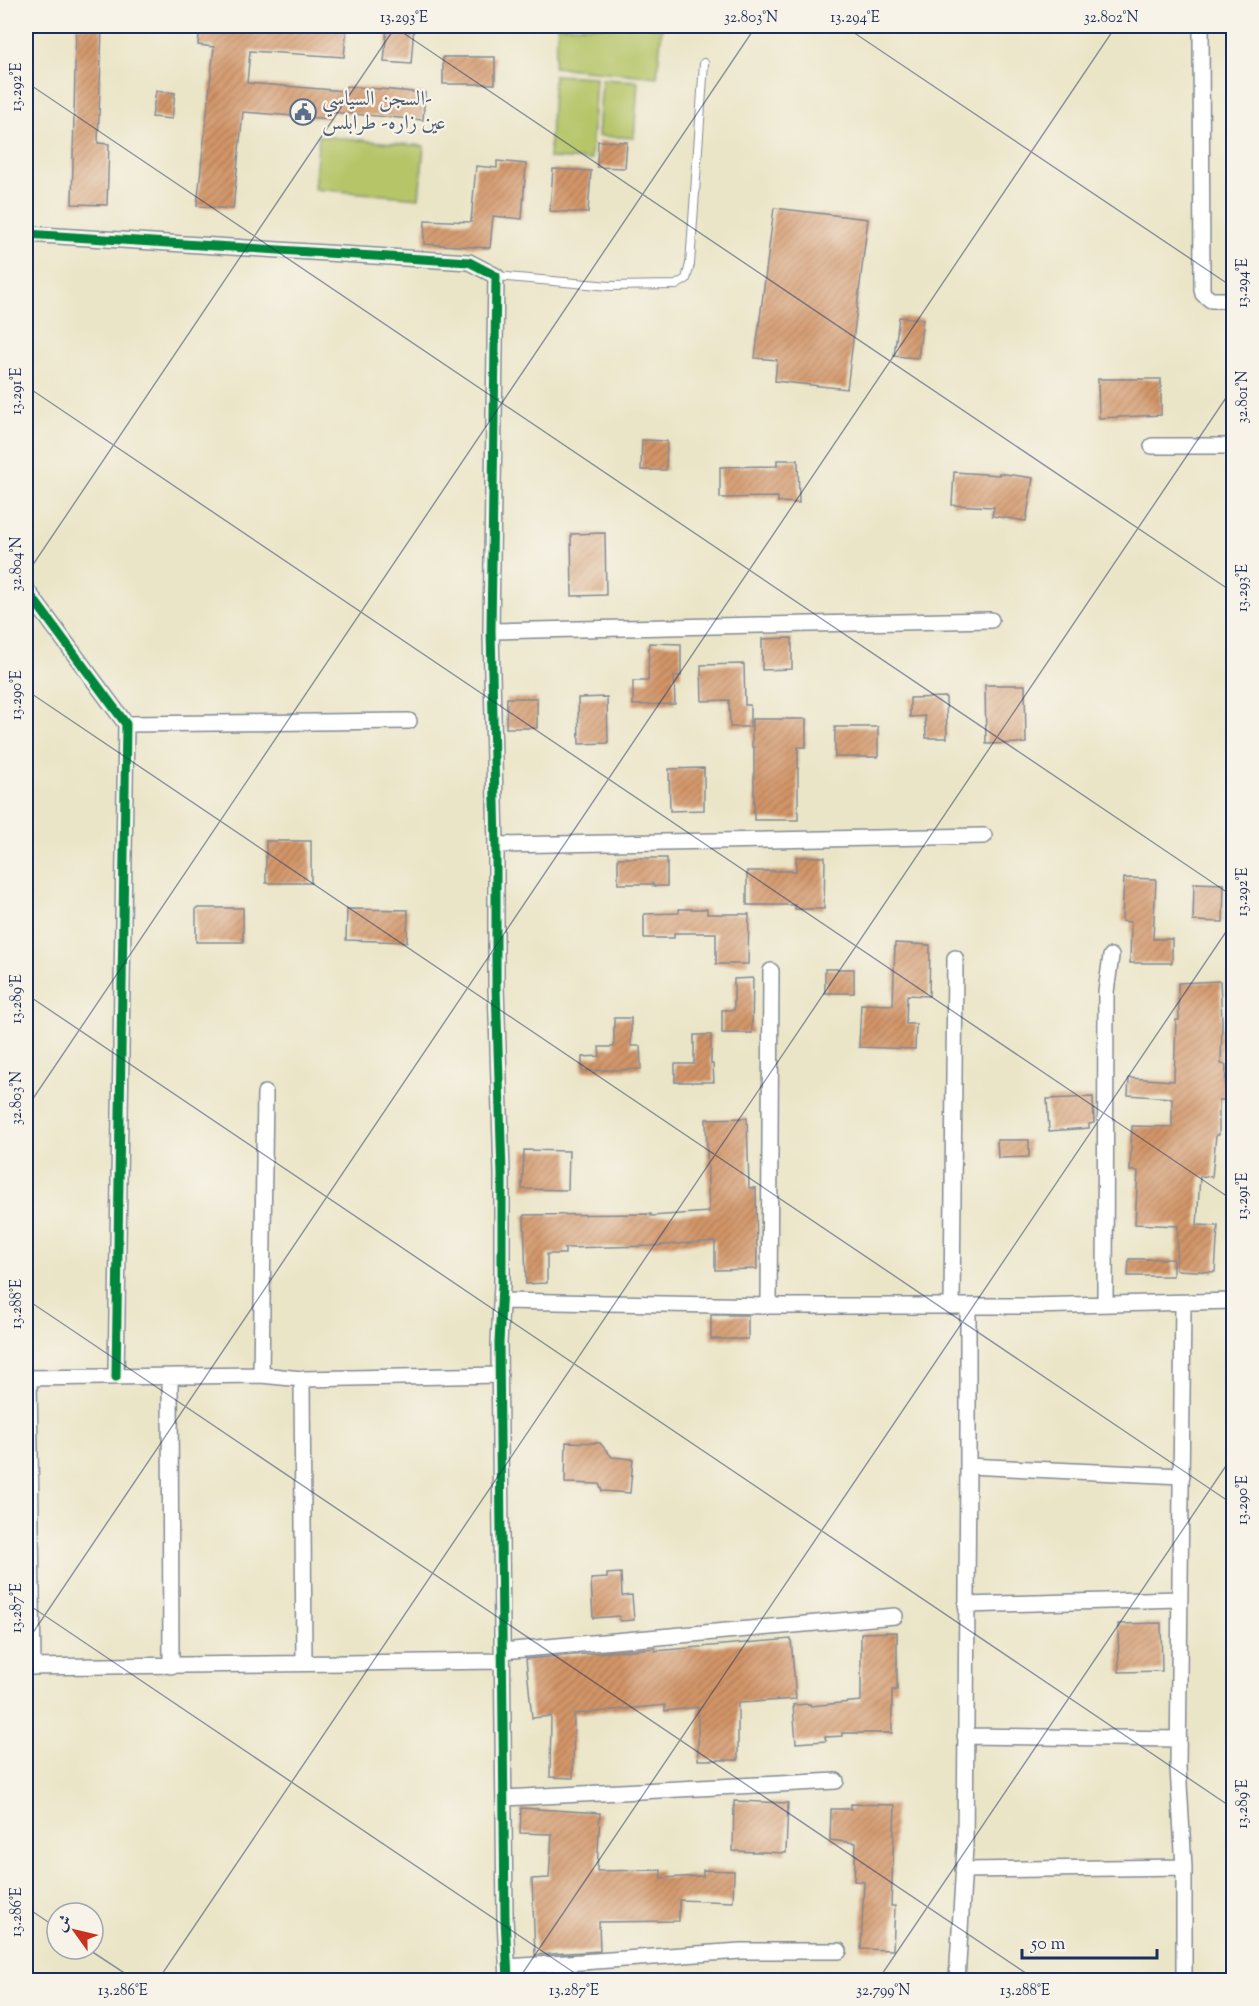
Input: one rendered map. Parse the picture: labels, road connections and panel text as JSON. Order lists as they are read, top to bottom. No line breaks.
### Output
{"places":{"public building":["السجن السياسي- عين زاره- طرابلس"]},"scale_bar":"50 m","north":"top left","coordinates":["13.293°E","32.803°N","13.294°E","32.802°N","13.292°E","13.291°E","32.801°N","32.804°N","13.290°E","13.289°E","13.288°E","13.287°E","13.286°E","32.799°N"]}
